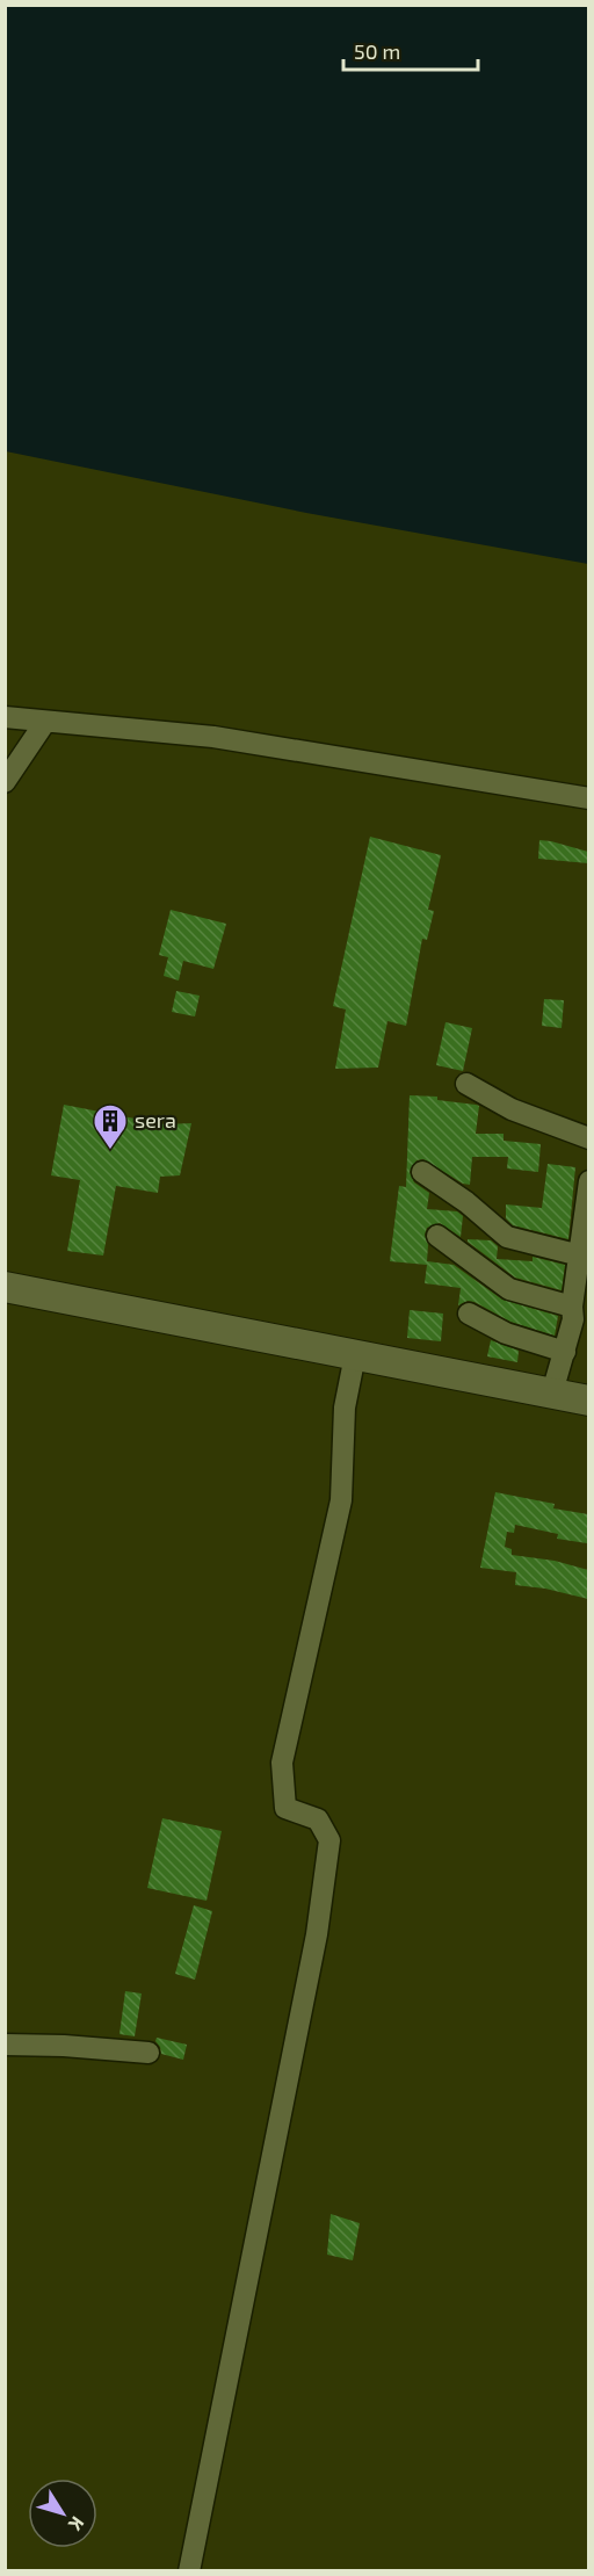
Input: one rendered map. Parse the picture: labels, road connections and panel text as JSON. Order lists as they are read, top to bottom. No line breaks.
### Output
{"places":{"building":["sera"]},"scale_bar":"50 m","north":"bottom right"}
